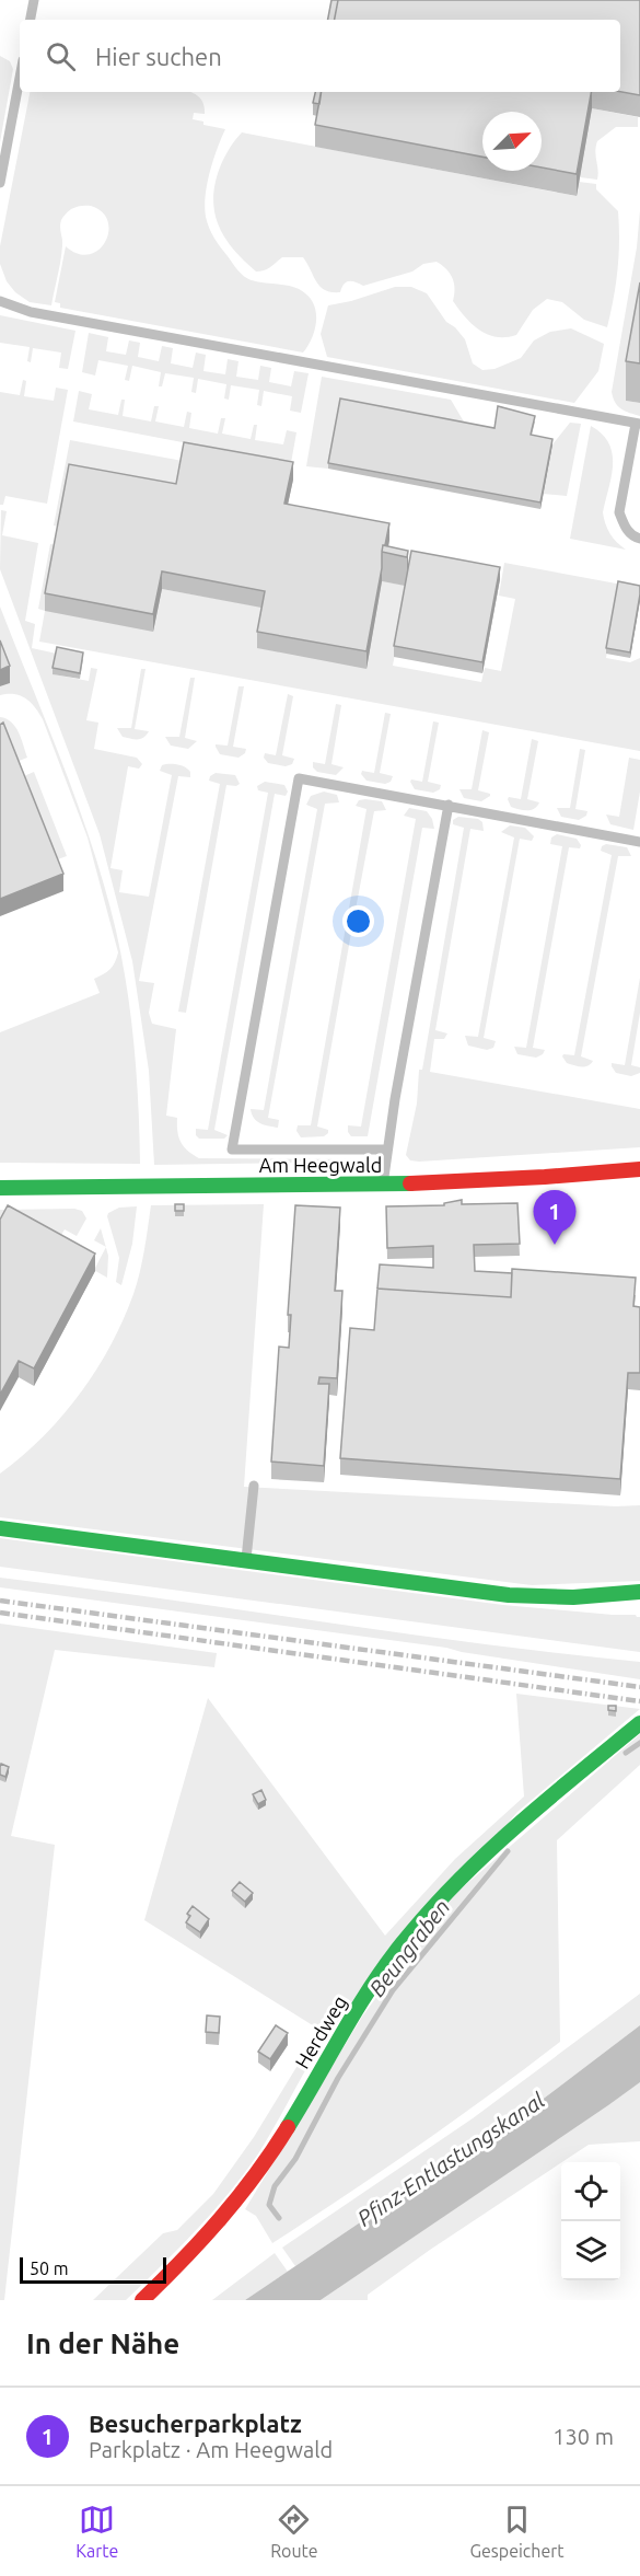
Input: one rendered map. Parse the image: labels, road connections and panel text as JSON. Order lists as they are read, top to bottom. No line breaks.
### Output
{"streets":{"street":["Am Heegwald","Herdweg"]},"water":["Beungraben","Pfinz-Entlastungskanal"],"scale_bar":"50 m","north":"top right","page":{"search":"Hier suchen","pins":"1","scale":"50 m","heading":"In der Nähe","list":[{"mark":"1","name":"Besucherparkplatz","note":"Parkplatz · Am Heegwald","value":"130 m"}],"nav":["Karte","Route","Gespeichert"]}}
